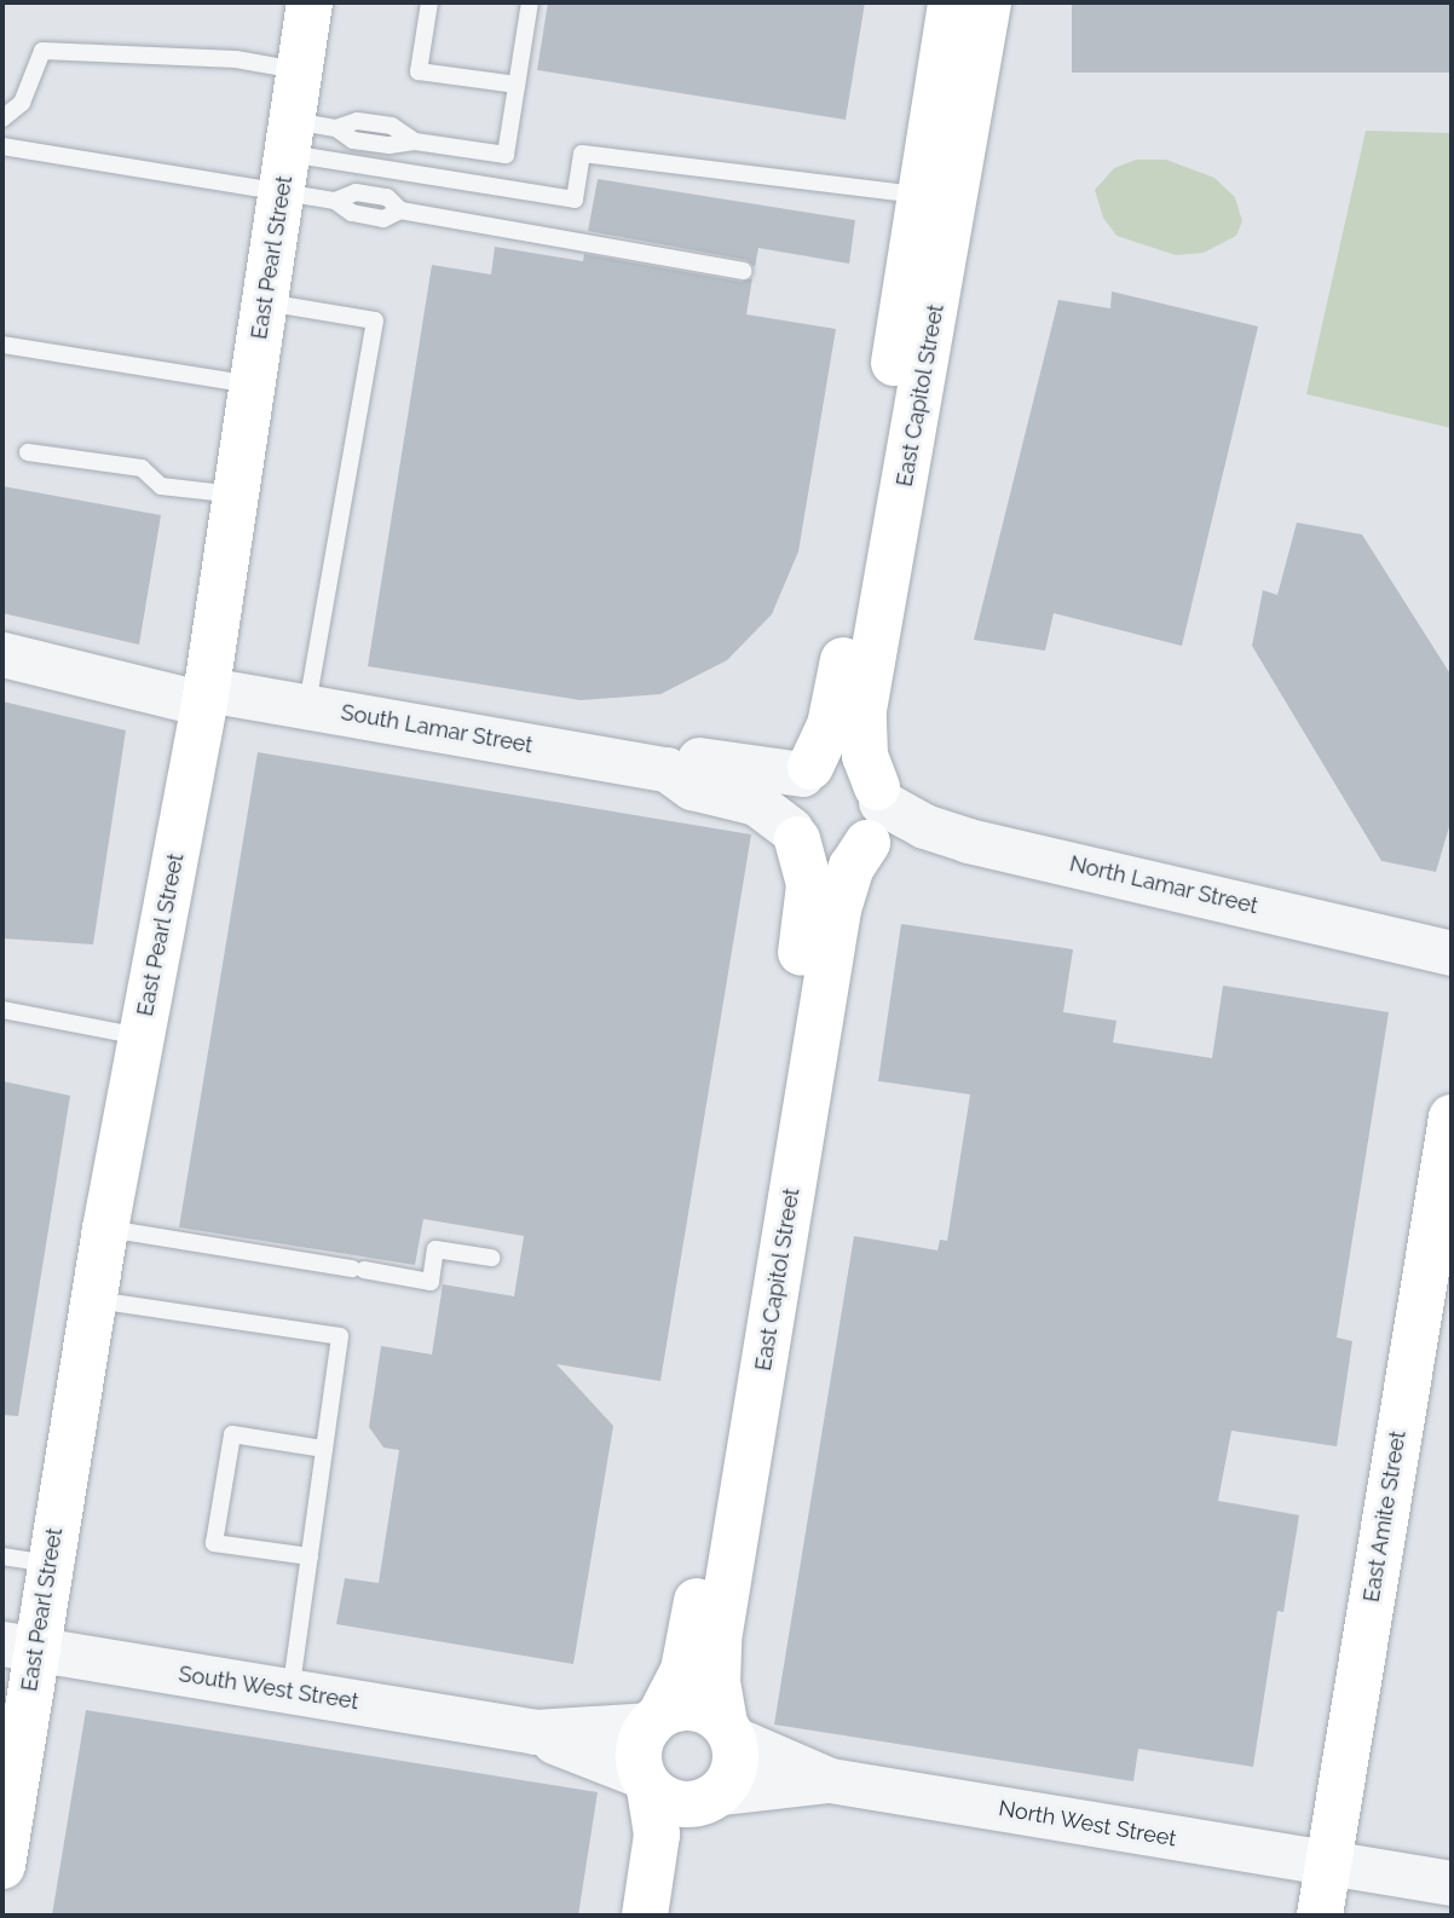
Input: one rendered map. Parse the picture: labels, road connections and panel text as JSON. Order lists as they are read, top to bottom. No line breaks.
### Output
{"streets":{"main road":["East Pearl Street","East Capitol Street","East Amite Street"],"street":["South Lamar Street","North Lamar Street","South West Street","North West Street"]},"crossings":[["East Pearl Street","South Lamar Street"],["East Pearl Street","South West Street"],["East Capitol Street","South Lamar Street"],["East Capitol Street","North Lamar Street"],["East Capitol Street","South West Street"],["East Capitol Street","North West Street"],["South Lamar Street","North Lamar Street"],["East Amite Street","North West Street"],["South West Street","North West Street"]]}
